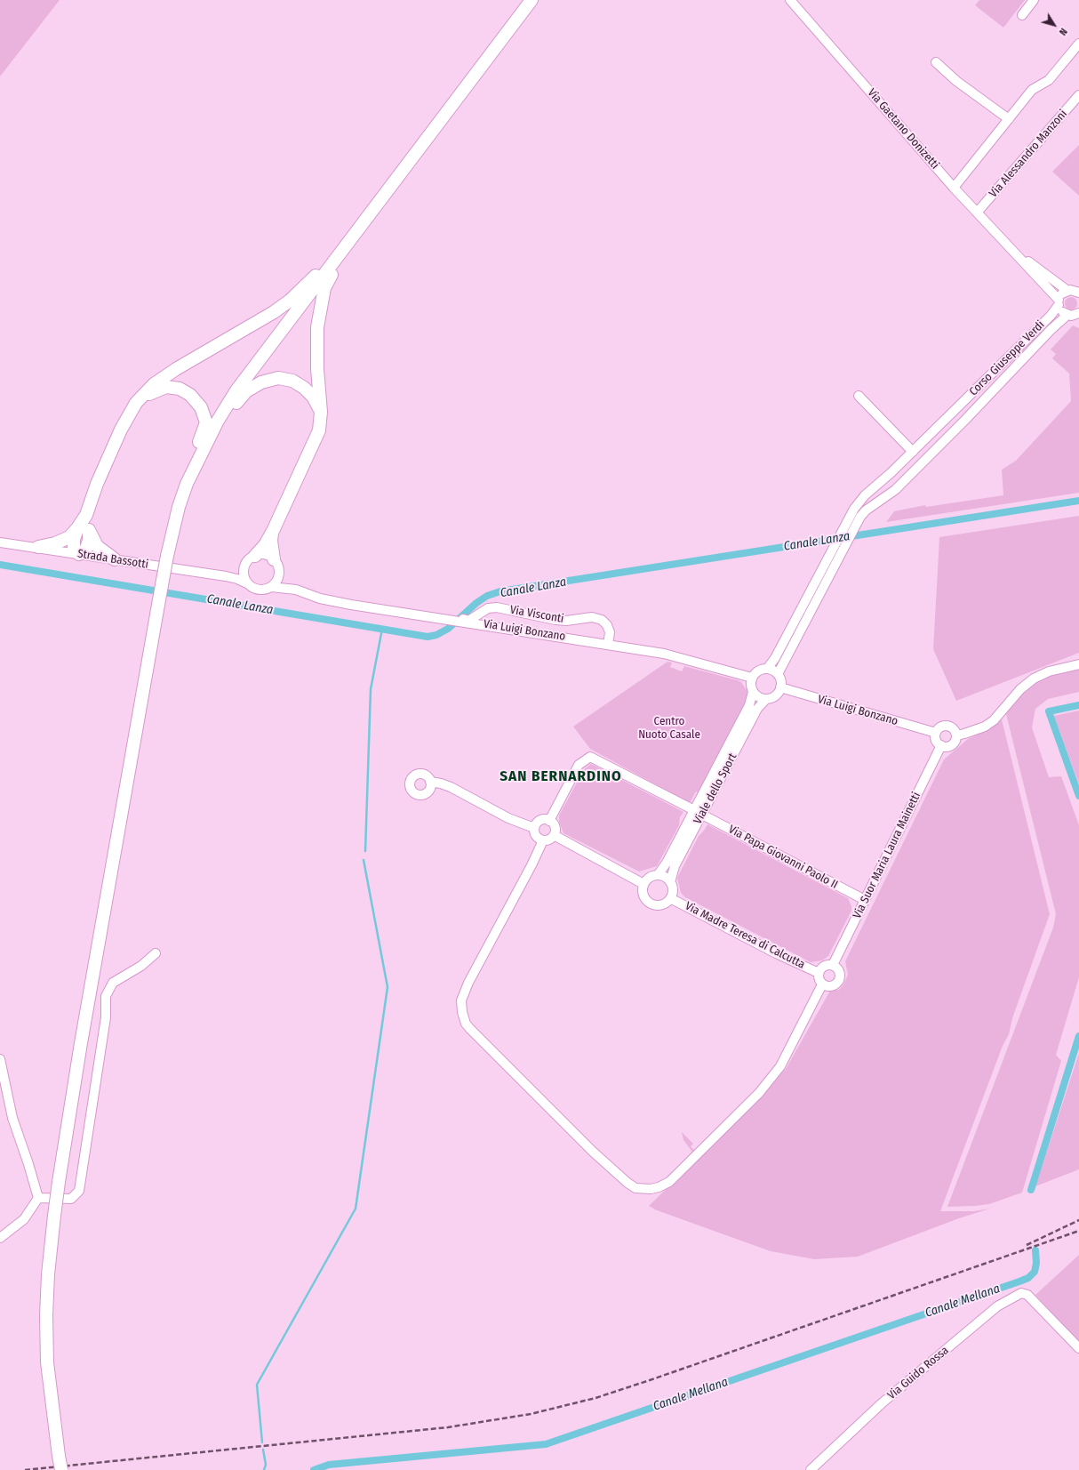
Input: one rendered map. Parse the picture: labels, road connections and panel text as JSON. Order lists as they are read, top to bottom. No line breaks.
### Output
{"streets":{"street":["Via Gaetano Donizetti","Via Alessandro Manzoni","Corso Giuseppe Verdi","Strada Bassotti","Via Visconti","Via Luigi Bonzano","Viale dello Sport","Via Suor Maria Laura Mainetti","Via Papa Giovanni Paolo II","Via Madre Teresa di Calcutta","Via Guido Rossa"]},"crossings":[["Via Gaetano Donizetti","Via Alessandro Manzoni"],["Via Gaetano Donizetti","Corso Giuseppe Verdi"],["Corso Giuseppe Verdi","Via Luigi Bonzano"],["Corso Giuseppe Verdi","Viale dello Sport"],["Strada Bassotti","Via Luigi Bonzano"],["Via Visconti","Via Luigi Bonzano"],["Via Luigi Bonzano","Viale dello Sport"],["Via Luigi Bonzano","Via Suor Maria Laura Mainetti"],["Viale dello Sport","Via Papa Giovanni Paolo II"],["Viale dello Sport","Via Madre Teresa di Calcutta"],["Via Suor Maria Laura Mainetti","Via Papa Giovanni Paolo II"],["Via Suor Maria Laura Mainetti","Via Madre Teresa di Calcutta"]],"districts":["SAN BERNARDINO"],"water":["Canale Lanza","Canale Mellana"],"parks":["Centro Nuoto Casale"],"north":"bottom right"}
